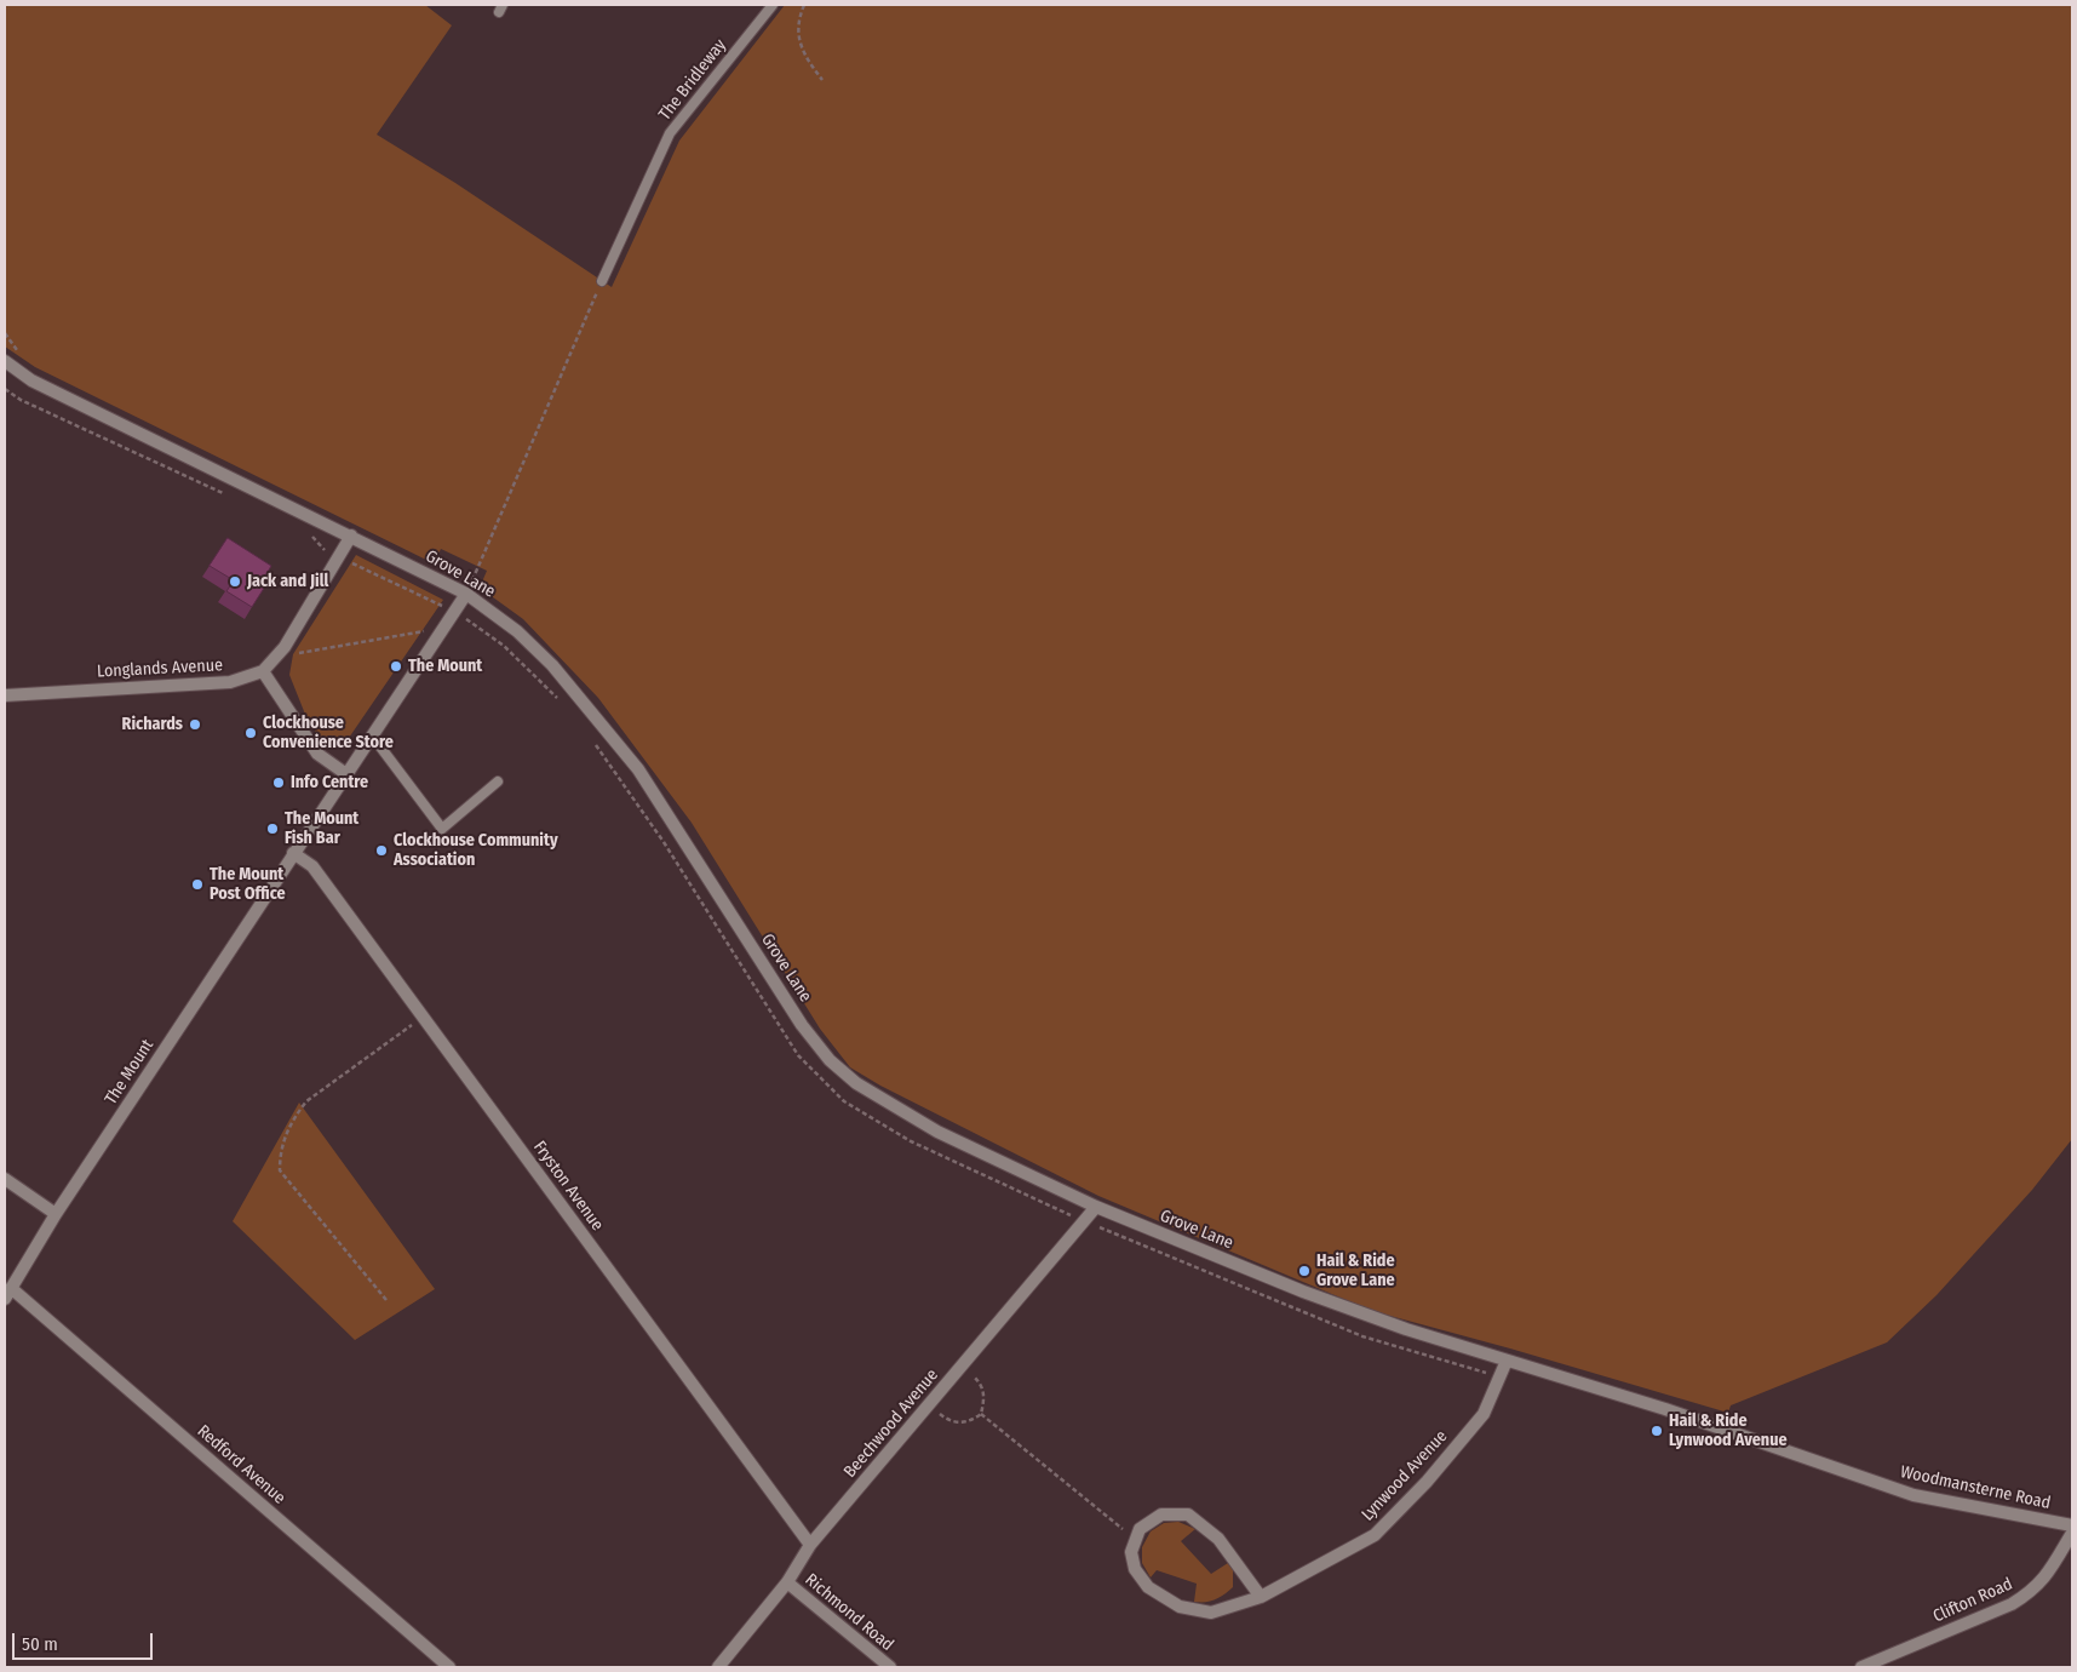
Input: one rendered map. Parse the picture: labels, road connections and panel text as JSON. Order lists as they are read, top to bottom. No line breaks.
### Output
{"streets":{"street":["Grove Lane","Longlands Avenue","The Mount","Fryston Avenue","Beechwood Avenue","Redford Avenue","Lynwood Avenue","Woodmansterne Road","Clifton Road","Richmond Road"],"lane":["The Bridleway"]},"crossings":[["Grove Lane","Longlands Avenue"],["Grove Lane","The Mount"],["Grove Lane","Beechwood Avenue"],["Grove Lane","Lynwood Avenue"],["Grove Lane","Woodmansterne Road"],["The Mount","Fryston Avenue"],["The Mount","Redford Avenue"],["Fryston Avenue","Beechwood Avenue"],["Beechwood Avenue","Richmond Road"]],"places":["Jack and Jill","The Mount","Richards","Clockhouse Convenience Store","Info Centre","The Mount Fish Bar","Clockhouse Community Association","The Mount Post Office","Hail & Ride Grove Lane","Hail & Ride Lynwood Avenue"],"scale_bar":"50 m"}
